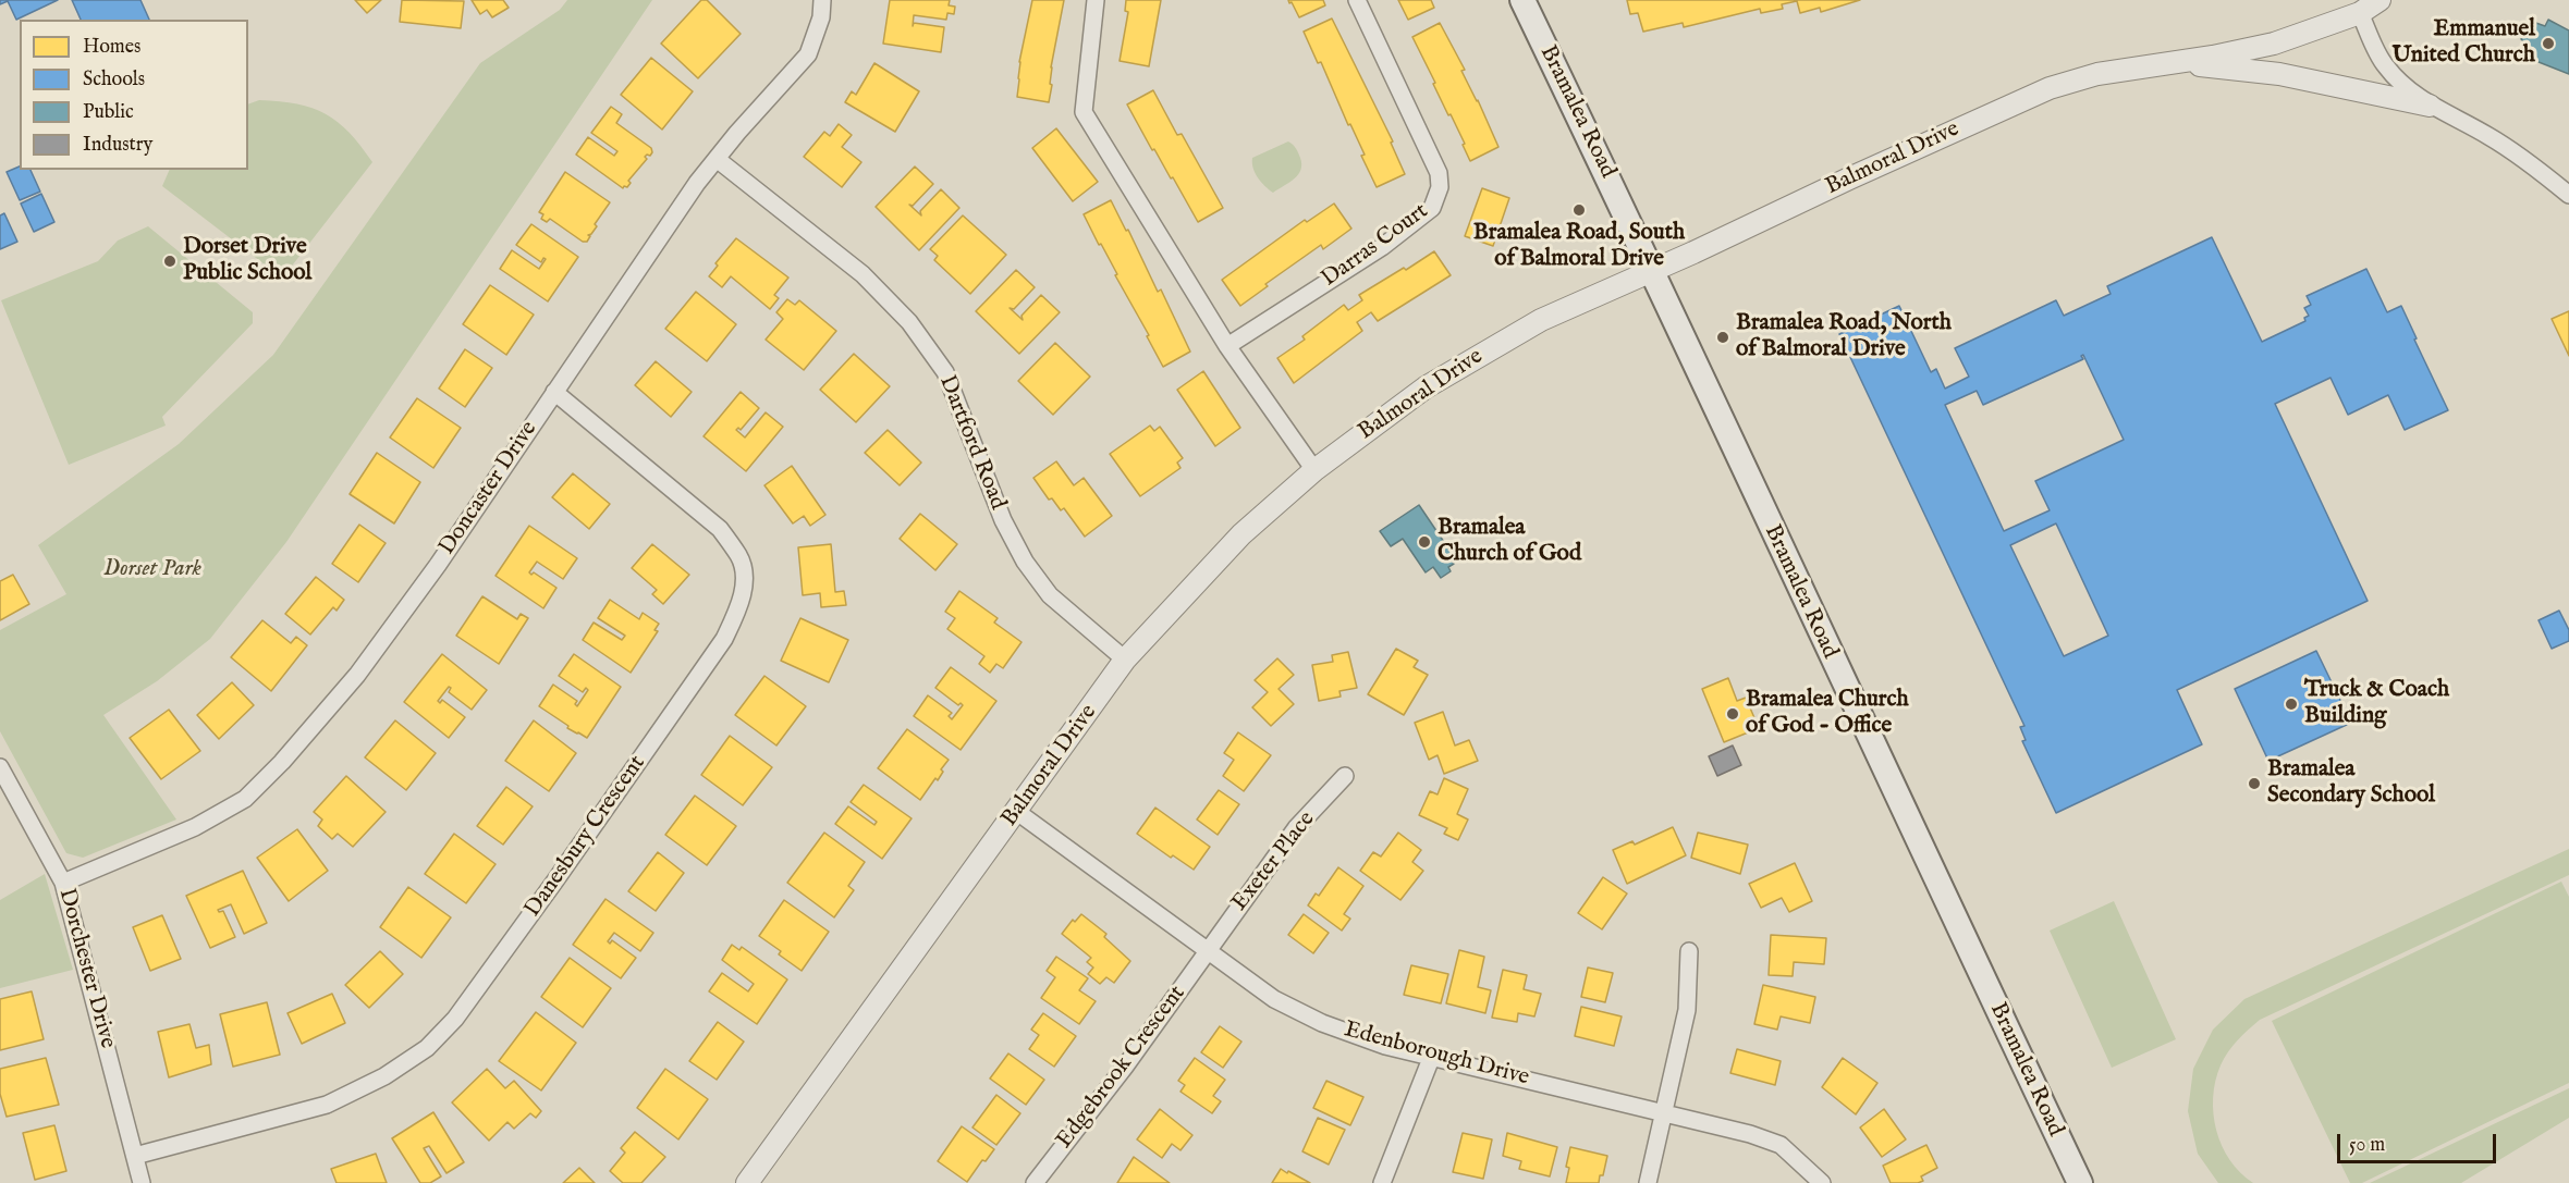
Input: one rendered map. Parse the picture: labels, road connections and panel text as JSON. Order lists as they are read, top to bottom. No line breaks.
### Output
{"streets":{"main road":["Bramalea Road"],"street":["Balmoral Drive","Darras Court","Dartford Road","Doncaster Drive","Danesbury Crescent","Exeter Place","Dorchester Drive","Edenborough Drive","Edgebrook Crescent"]},"crossings":[["Bramalea Road","Balmoral Drive"],["Balmoral Drive","Dartford Road"],["Balmoral Drive","Edenborough Drive"],["Dartford Road","Doncaster Drive"],["Doncaster Drive","Danesbury Crescent"],["Doncaster Drive","Dorchester Drive"],["Danesbury Crescent","Dorchester Drive"],["Exeter Place","Edenborough Drive"],["Exeter Place","Edgebrook Crescent"],["Edenborough Drive","Edgebrook Crescent"]],"parks":["Dorset Park"],"places":["Emmanuel United Church","Bramalea Road, South of Balmoral Drive","Dorset Drive Public School","Bramalea Road, North of Balmoral Drive","Bramalea Church of God","Truck & Coach Building","Bramalea Church of God - Office","Bramalea Secondary School"],"legend":["Homes","Schools","Public","Industry"],"scale_bar":"50 m"}
